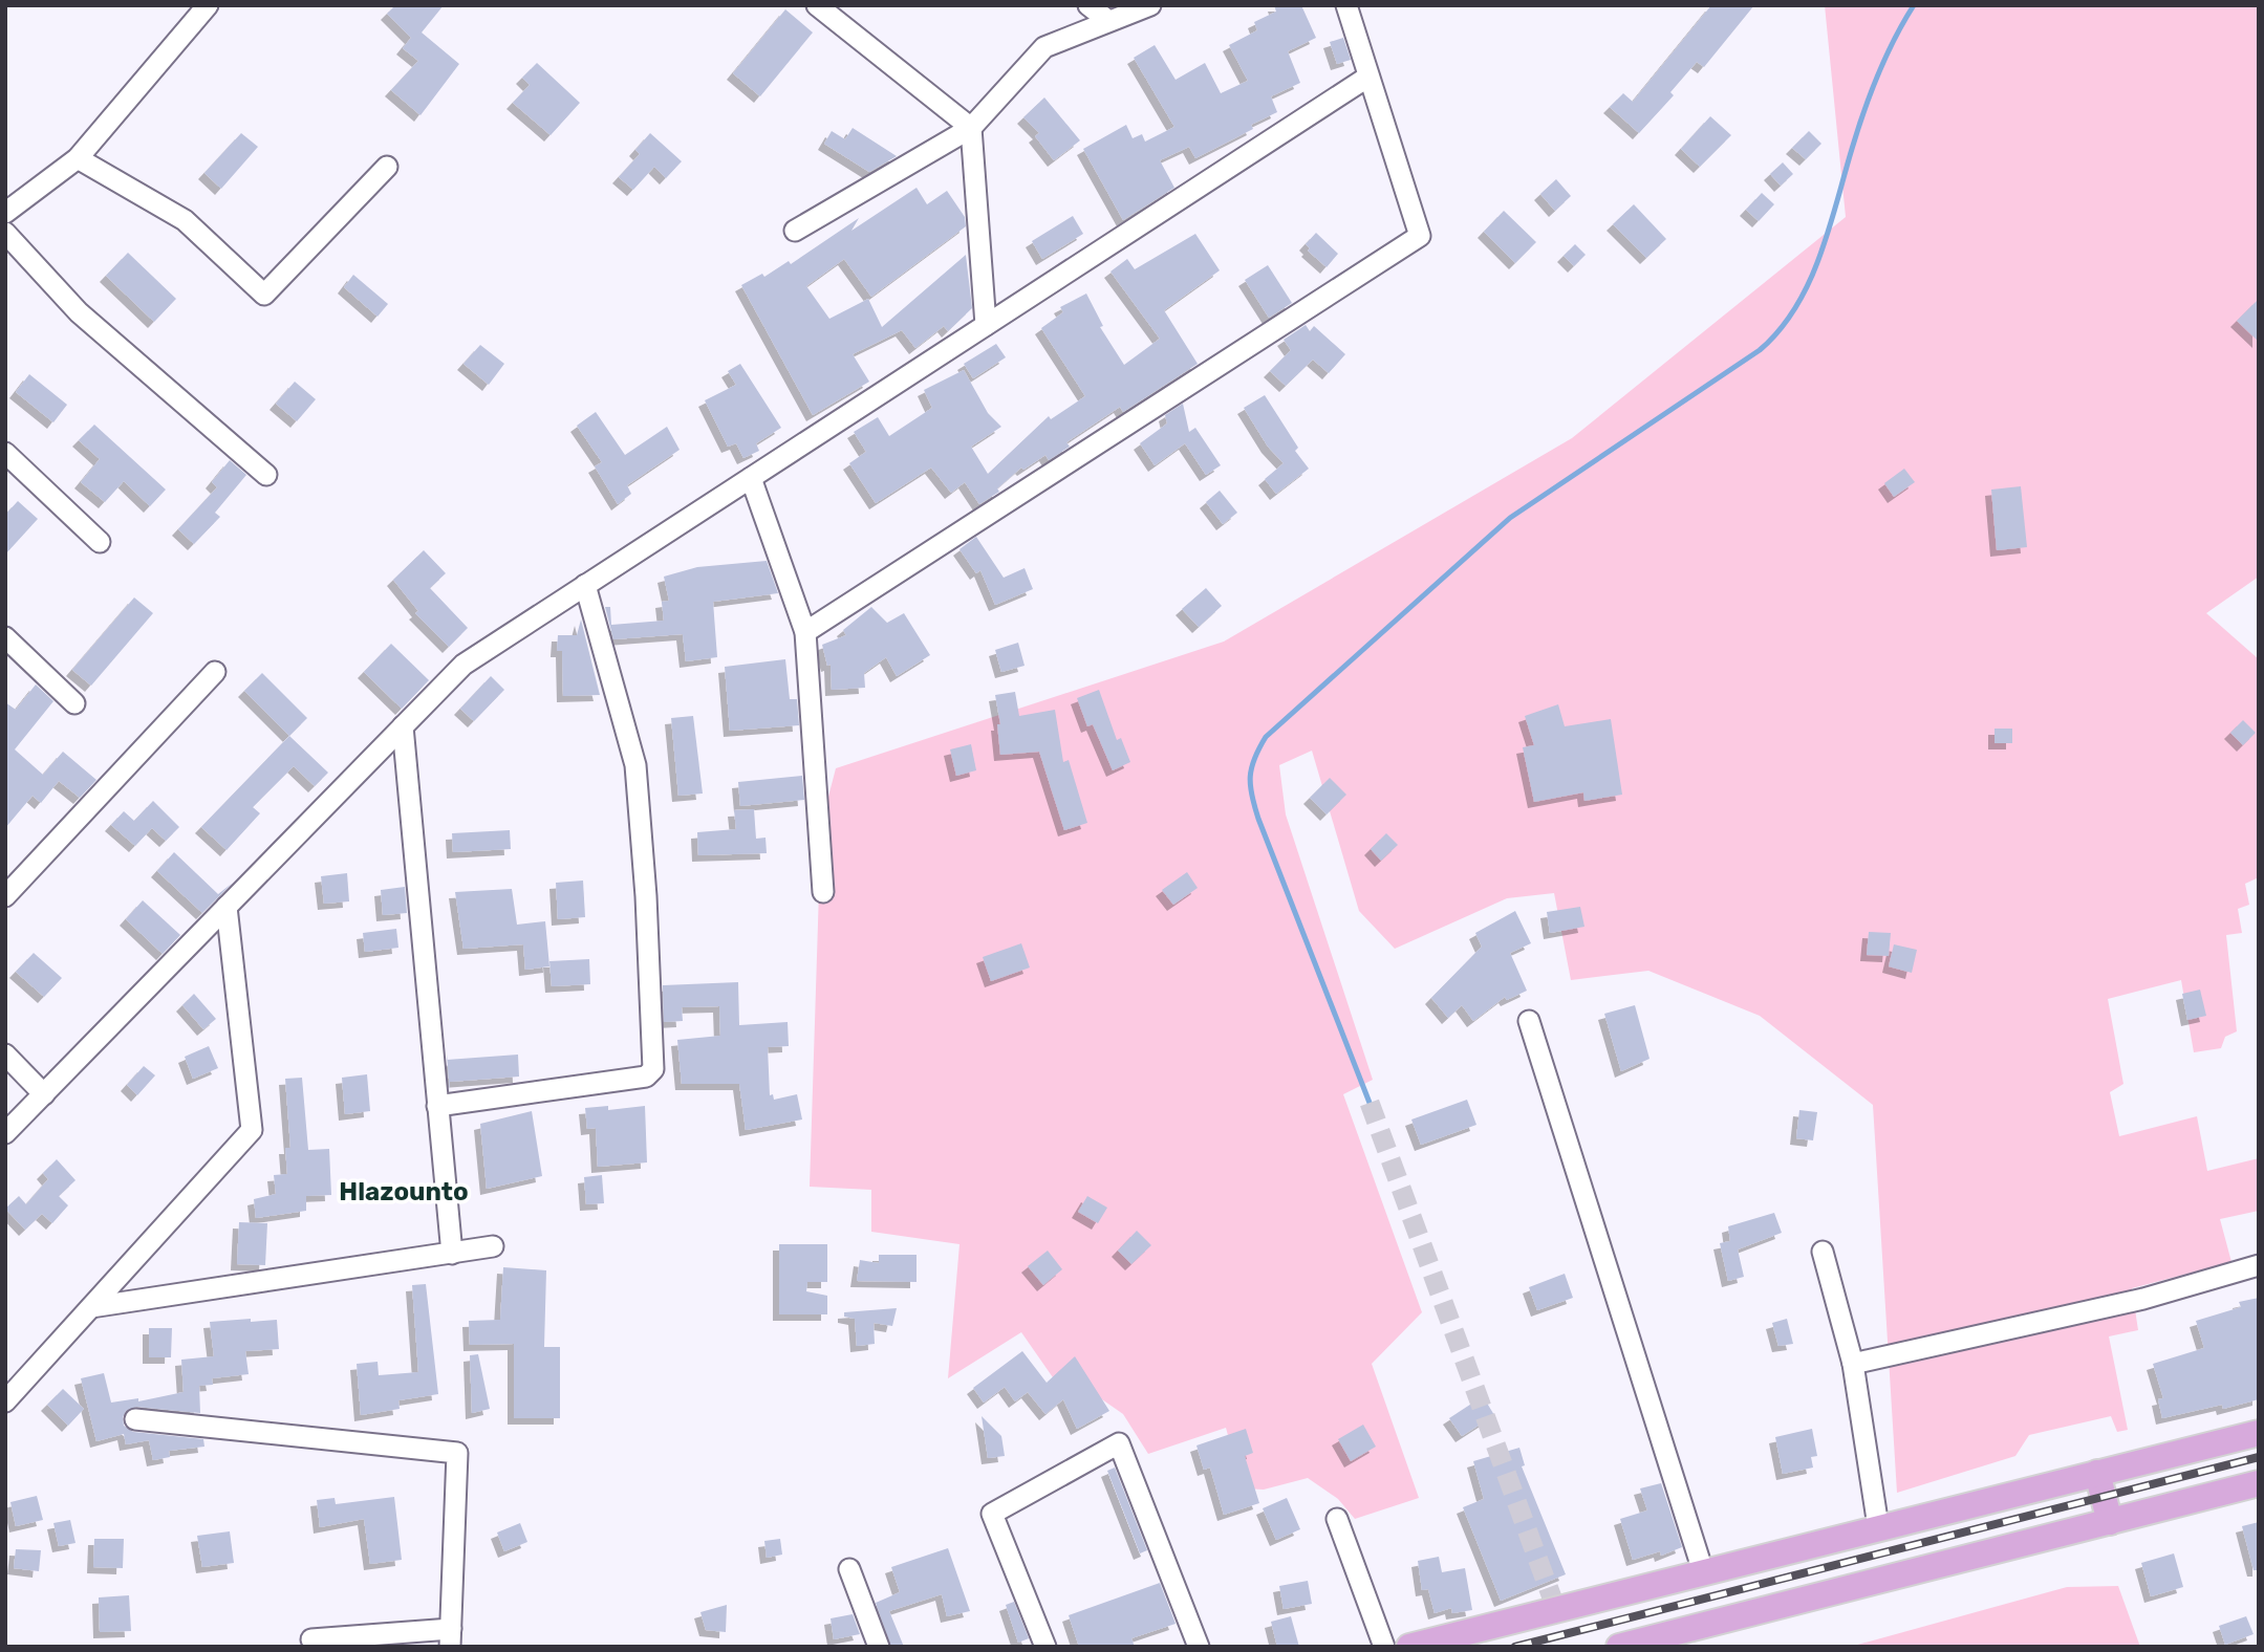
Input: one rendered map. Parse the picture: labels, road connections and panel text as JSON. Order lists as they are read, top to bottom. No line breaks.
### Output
{"districts":["Hlazounto"]}
